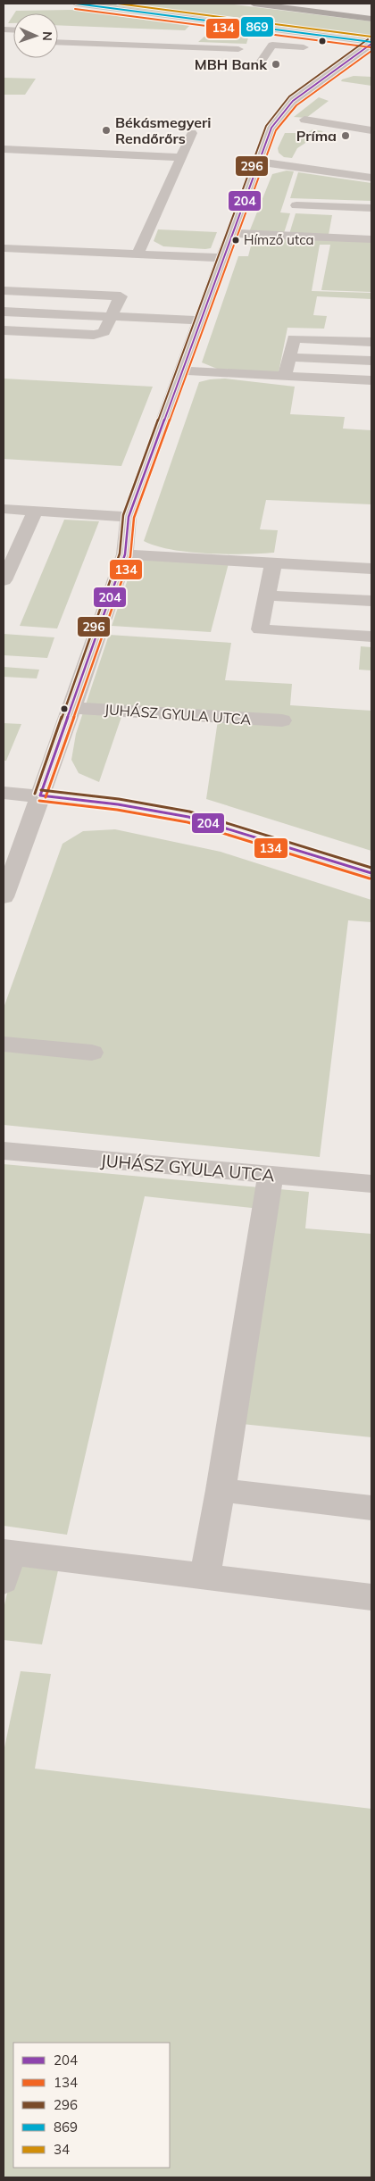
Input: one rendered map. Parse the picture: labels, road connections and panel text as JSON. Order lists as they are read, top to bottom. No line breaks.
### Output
{"streets":{"street":["JUHÁSZ GYULA UTCA"]},"places":["MBH Bank","Békásmegyeri Rendőrőrs","Príma","Hímző utca"],"lines":["transit line 869","transit line 34","transit line 134","transit line 296","transit line 204"],"legend":["204","134","296","869","34"],"north":"right"}
